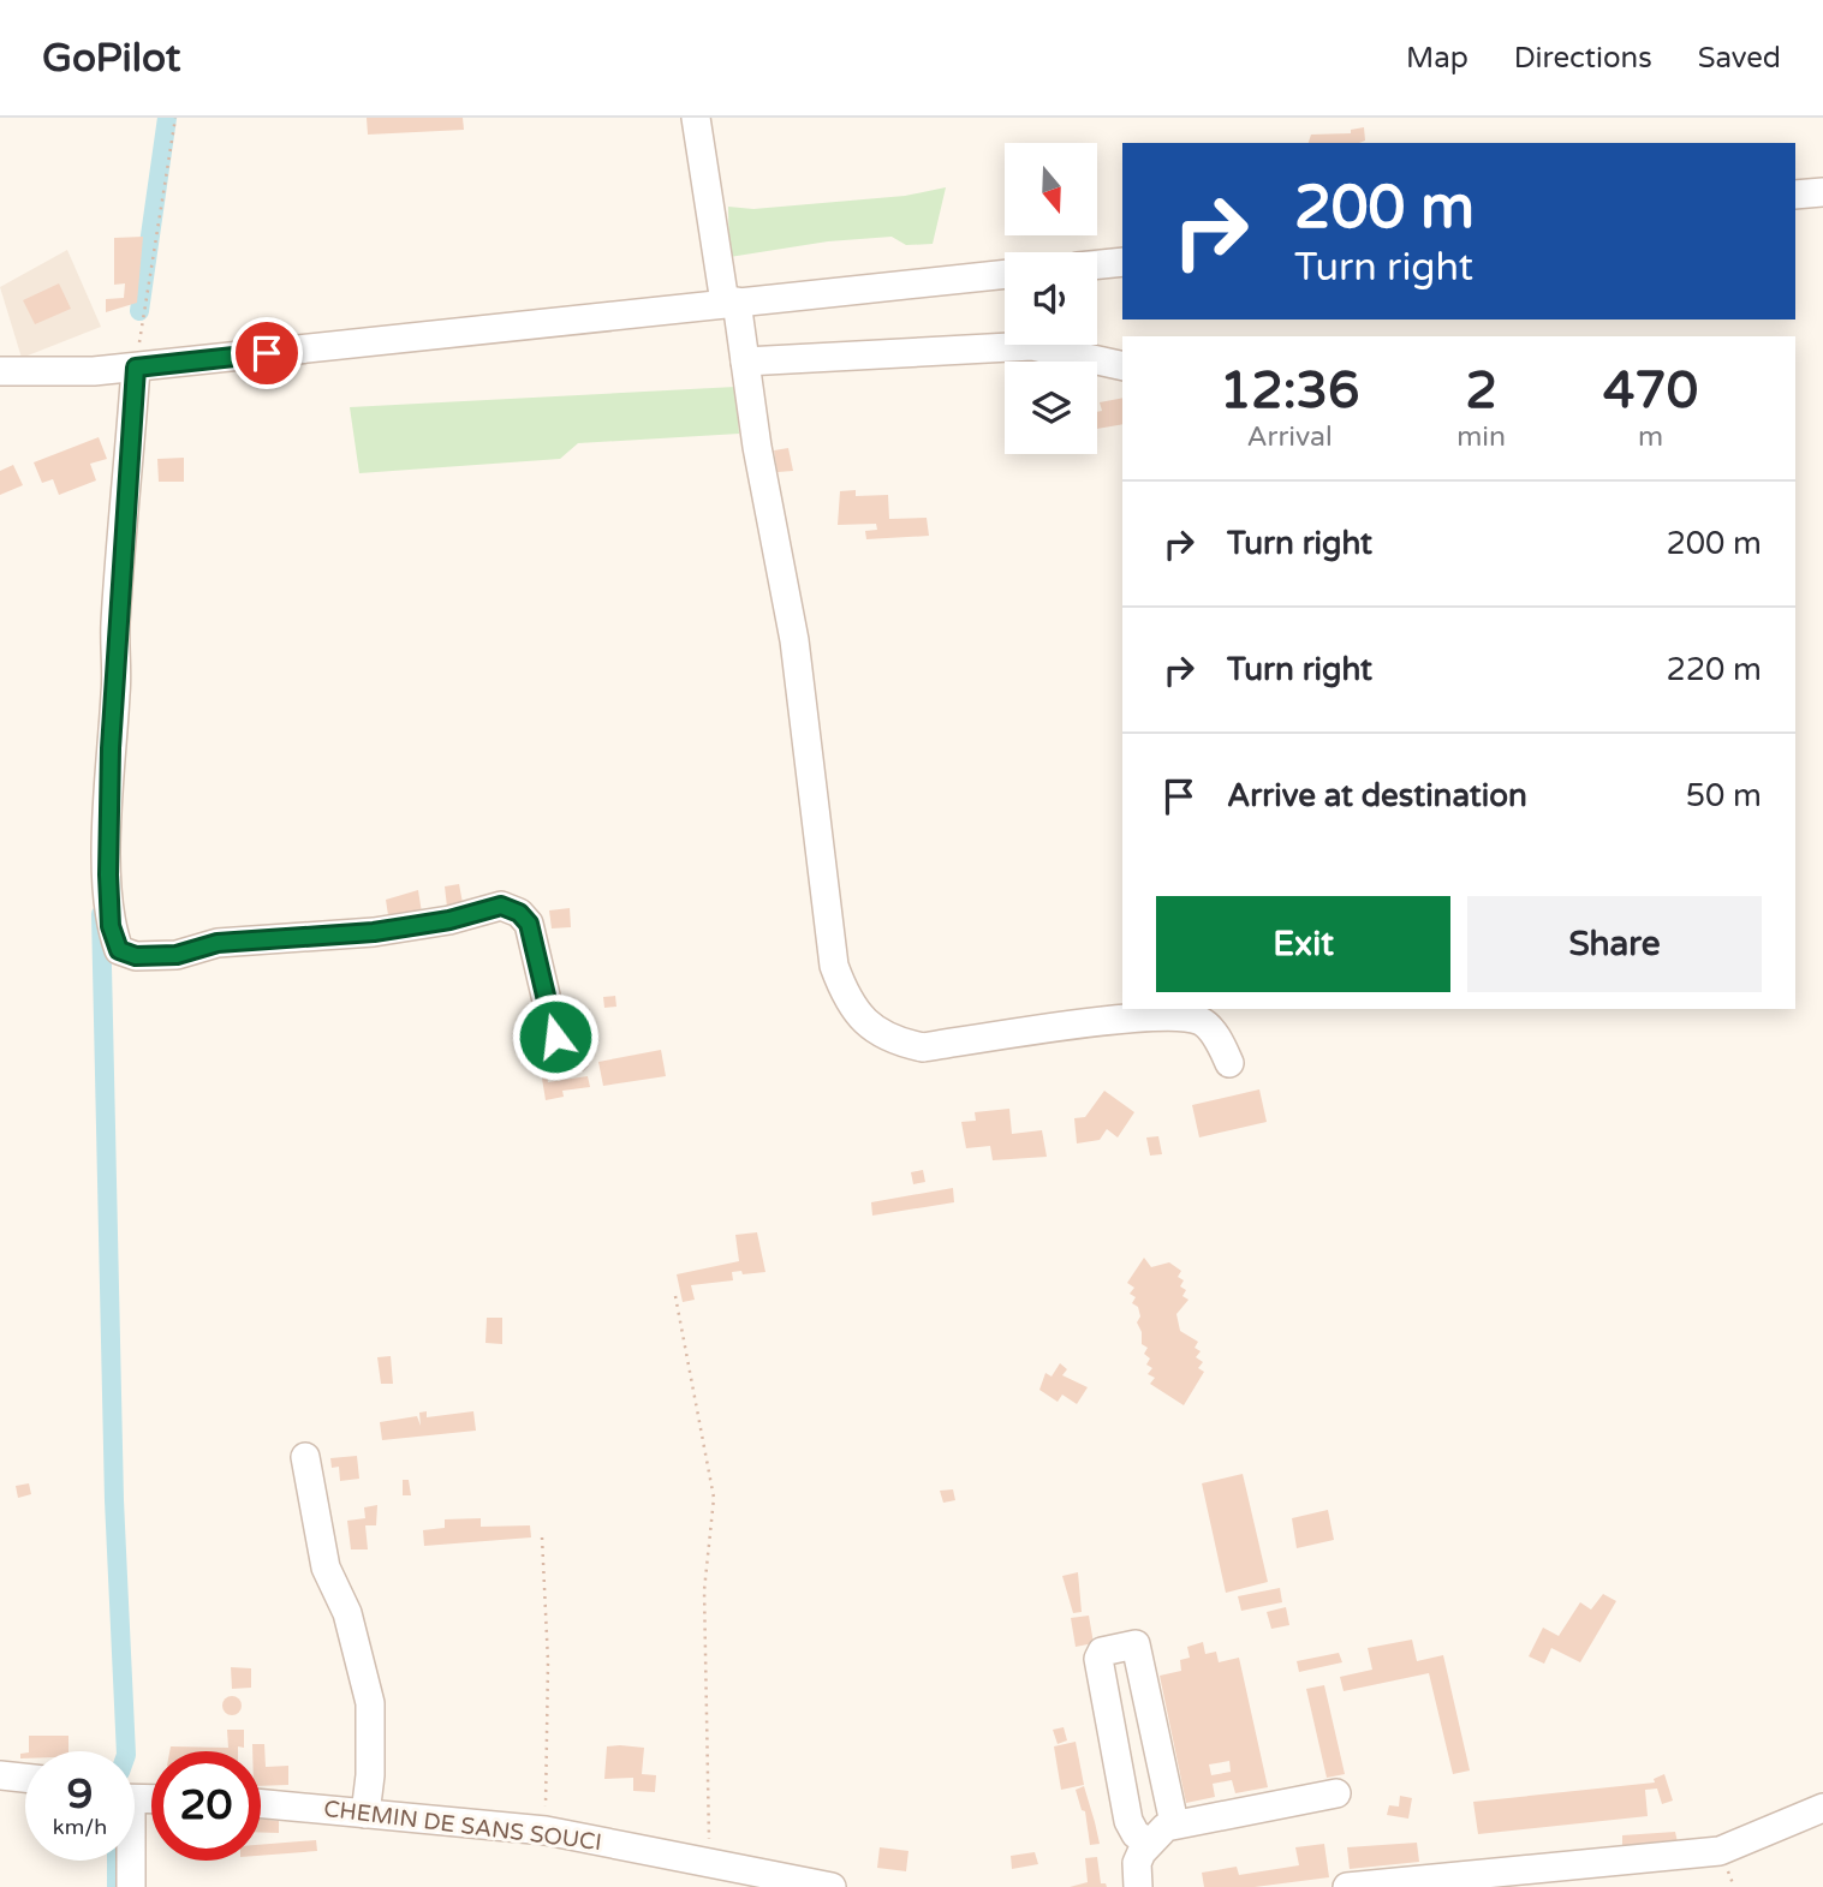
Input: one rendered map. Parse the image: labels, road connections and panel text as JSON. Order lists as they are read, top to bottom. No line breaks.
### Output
{"streets":{"street":["CHEMIN DE SANS SOUCI"]},"north":"bottom","page":{"header":"GoPilot","nav":["Map","Directions","Saved"],"turn":["200 m","Turn right"],"eta":["12:36","Arrival","2","min","470","m"],"list":[{"name":"Turn right","value":"200 m"},{"name":"Turn right","value":"220 m"},{"name":"Arrive at destination","value":"50 m"}],"buttons":["Exit","Share"],"speed":"9 km/h","limit":"20"}}
